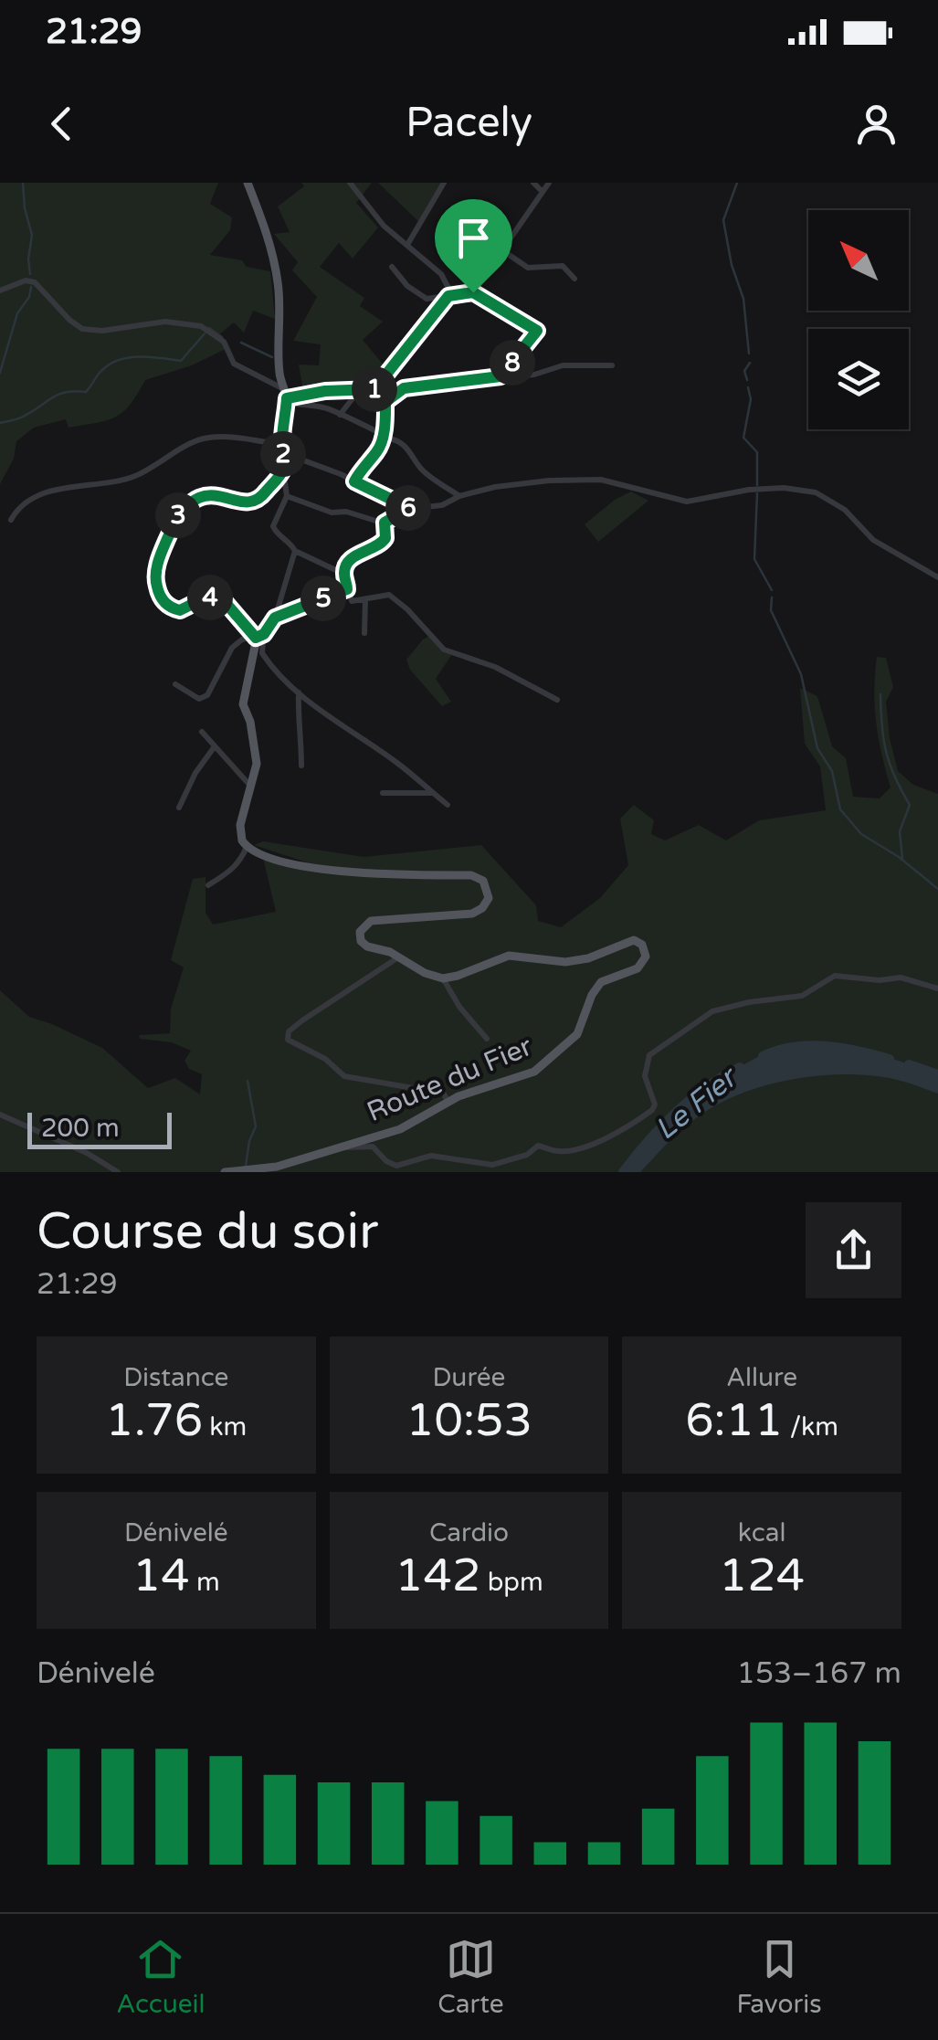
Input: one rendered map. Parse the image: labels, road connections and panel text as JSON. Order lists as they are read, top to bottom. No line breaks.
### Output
{"streets":{"main road":["Route du Fier"]},"water":["Le Fier"],"scale_bar":"200 m","north":"top left","page":{"status":"21:29","header":"Pacely","pins":["8","1","2","6","3","4","5"],"scale":"200 m","heading":["Course du soir","21:29"],"stats":[["Distance","1.76 km"],["Durée","10:53"],["Allure","6:11 /km"],["Dénivelé","14 m"],["Cardio","142 bpm"],["kcal","124"]],"chart":["Dénivelé","153–167 m"],"tabs":["Accueil","Carte","Favoris"]}}
